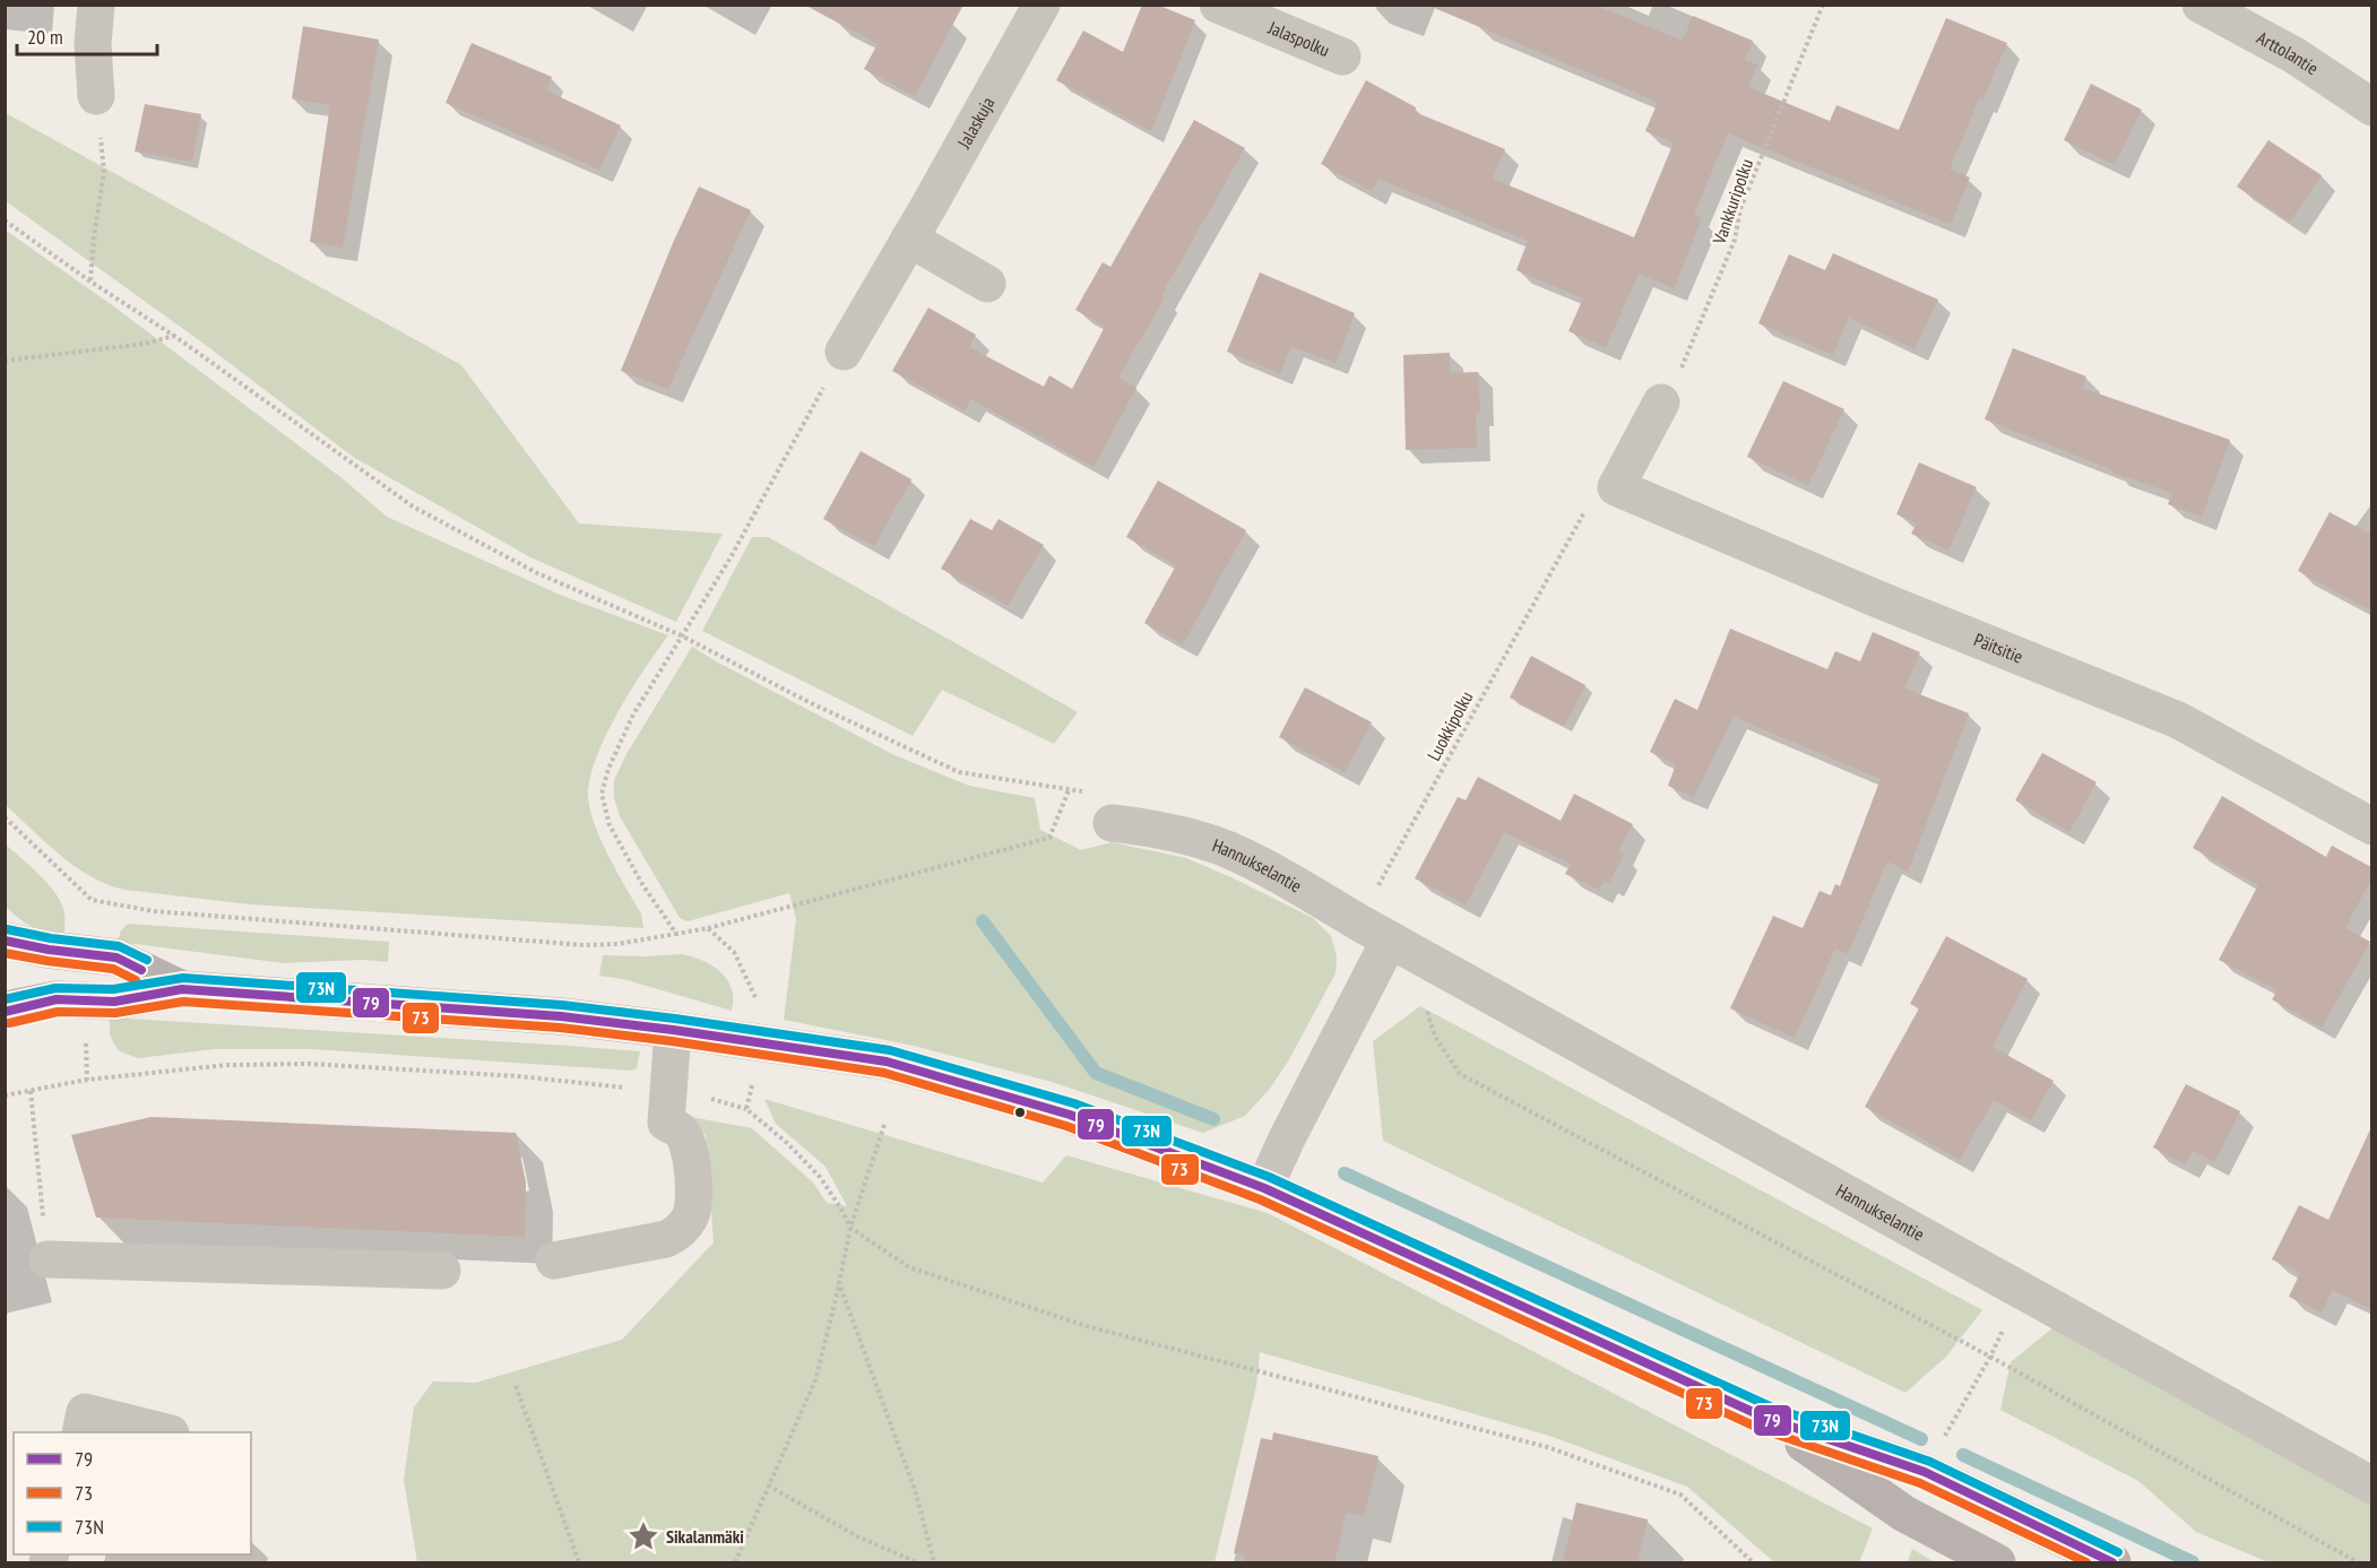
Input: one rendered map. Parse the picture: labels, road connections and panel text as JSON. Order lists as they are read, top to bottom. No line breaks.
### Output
{"streets":{"street":["Jalaspolku","Arttolantie","Jalaskuja","Päitsitie","Hannukselantie"],"path":["Vankkuripolku","Luokkipolku"]},"crossings":[["Päitsitie","Luokkipolku"],["Luokkipolku","Hannukselantie"]],"places":{"place":["Sikalanmäki"]},"lines":["transit line 73N","transit line 79","transit line 73"],"legend":["79","73","73N"],"scale_bar":"20 m"}
